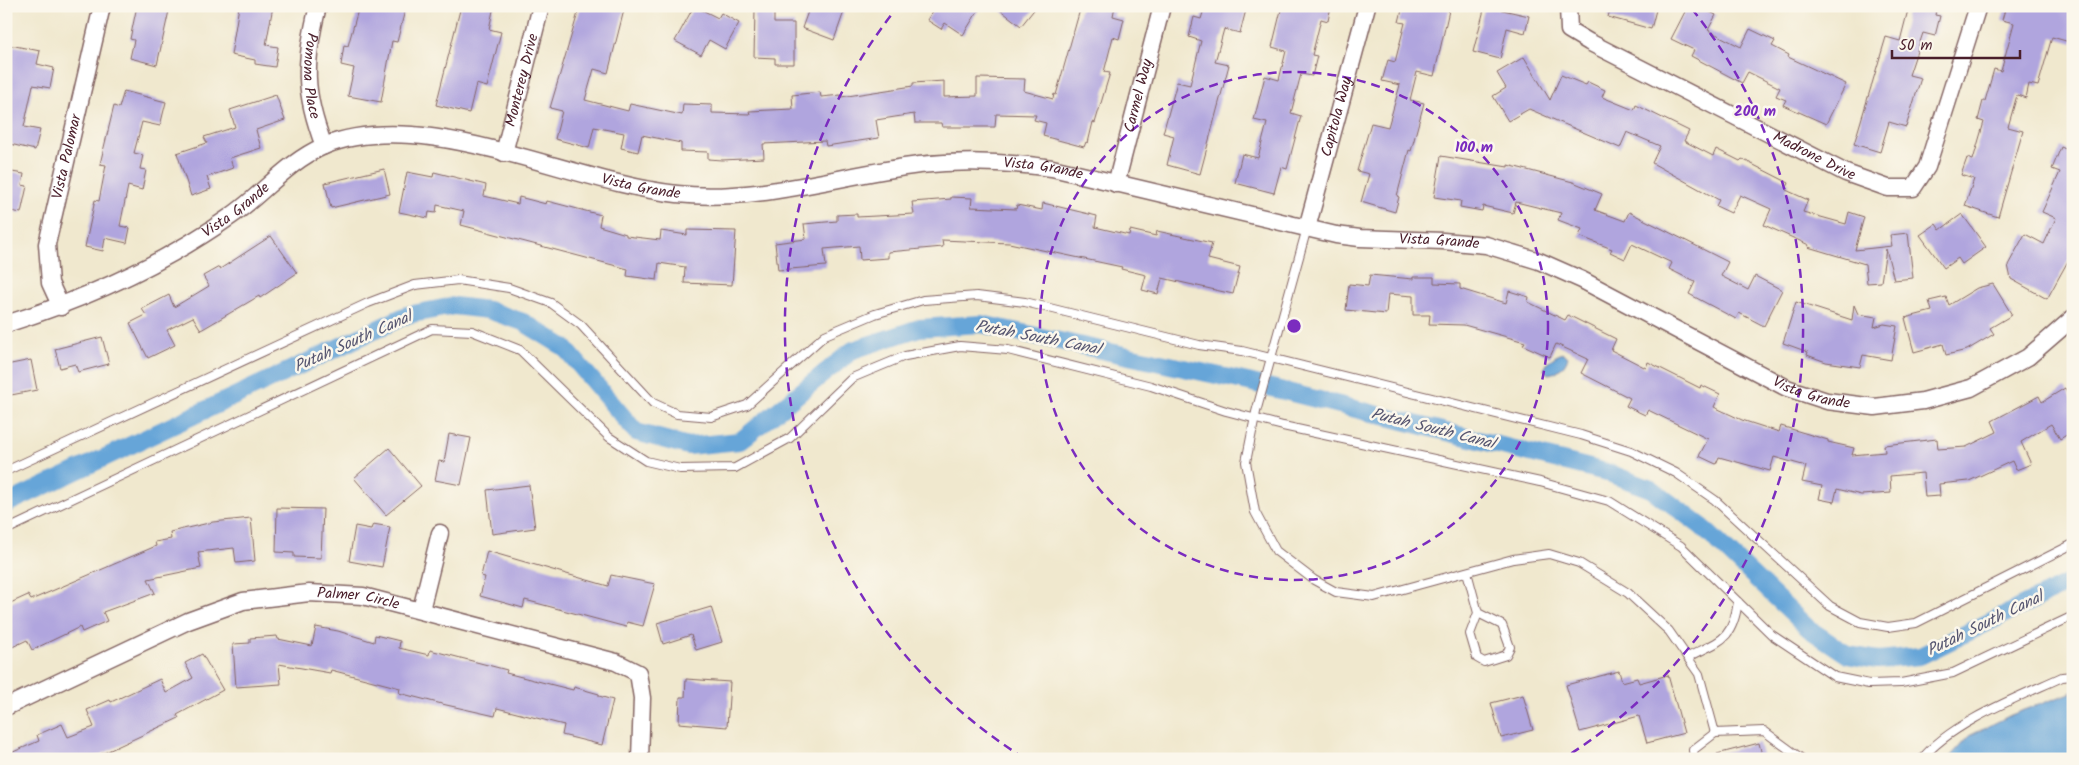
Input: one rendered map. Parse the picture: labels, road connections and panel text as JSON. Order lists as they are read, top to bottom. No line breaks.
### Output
{"streets":{"street":["Pomona Place","Monterey Drive","Carmel Way","Capitola Way","Madrone Drive","Vista Palomar","Vista Grande","Palmer Circle"]},"crossings":[["Pomona Place","Vista Grande"],["Monterey Drive","Vista Grande"],["Carmel Way","Vista Grande"],["Capitola Way","Vista Grande"],["Vista Palomar","Vista Grande"]],"water":["Putah South Canal"],"scale_bar":"50 m","rings":["200 m","100 m"]}
